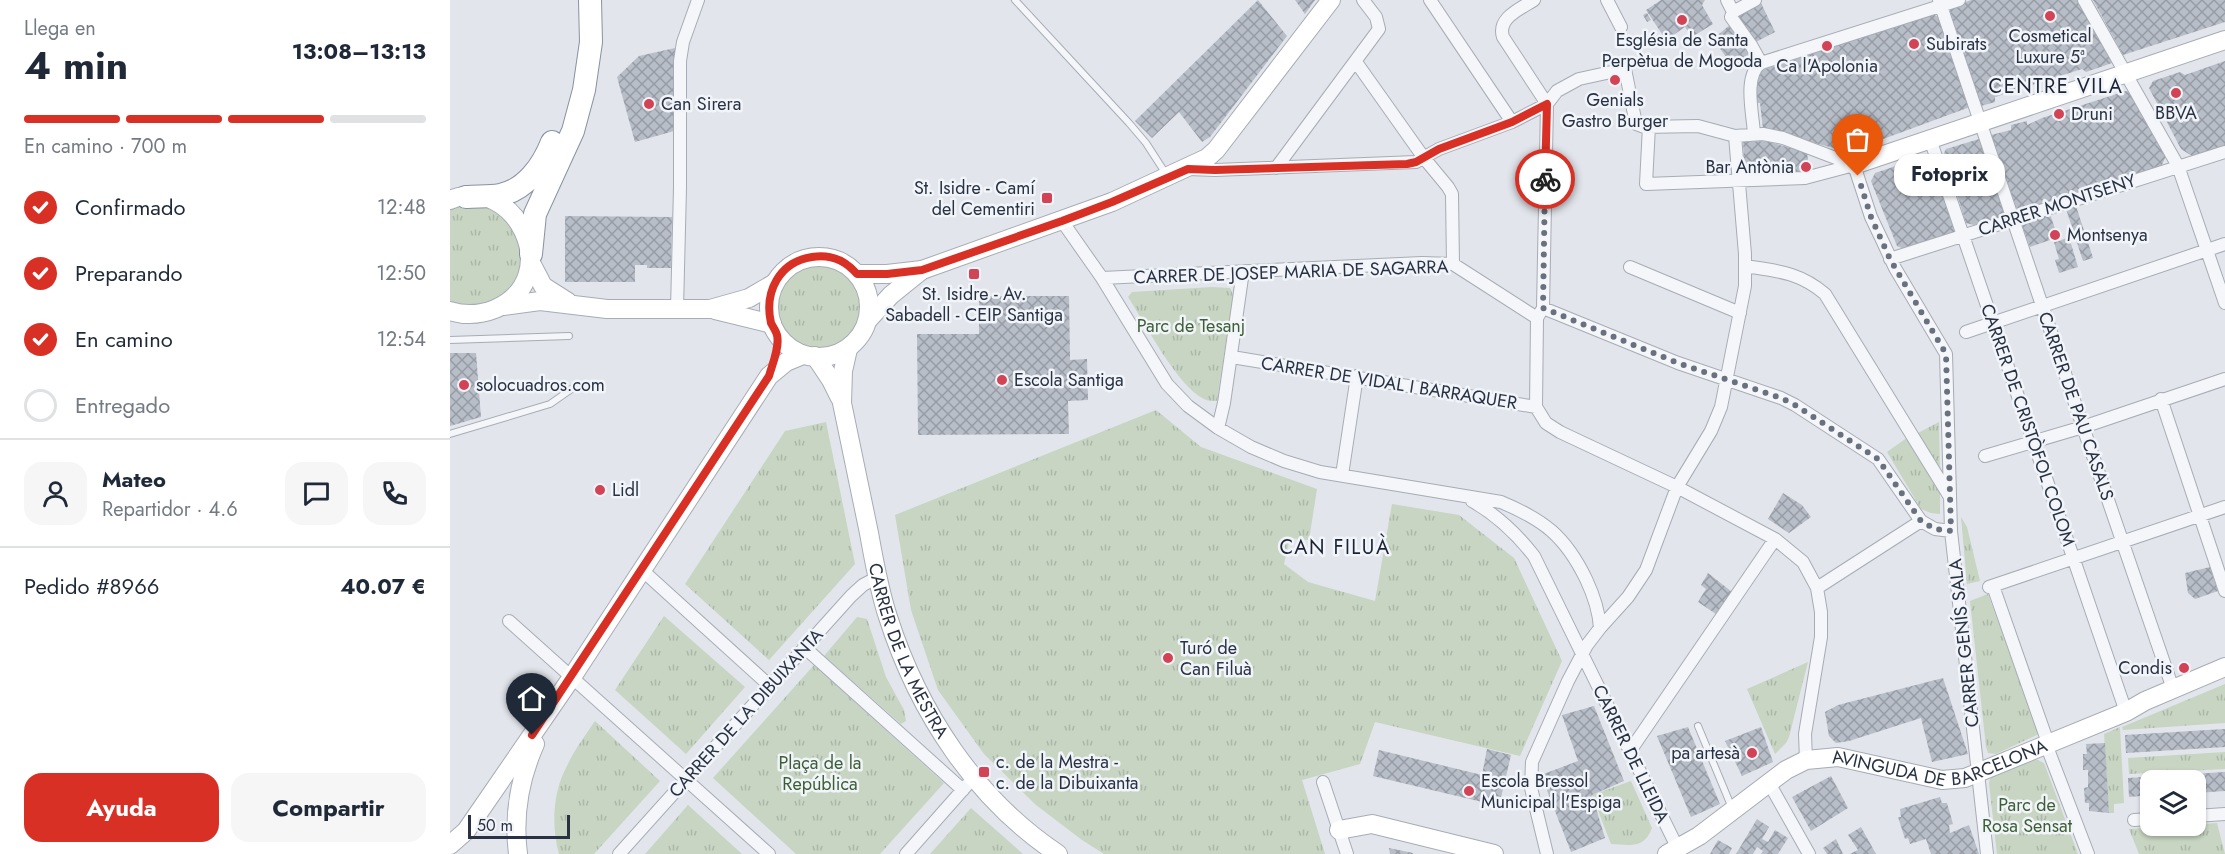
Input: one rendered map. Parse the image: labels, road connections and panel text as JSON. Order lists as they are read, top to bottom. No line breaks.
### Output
{"streets":{"main road":["CARRER DE LA MESTRA","AVINGUDA DE BARCELONA"],"street":["CARRER MONTSENY","CARRER DE JOSEP MARIA DE SAGARRA","CARRER DE VIDAL I BARRAQUER","CARRER DE PAU CASALS","CARRER DE CRISTÒFOL COLOM","CARRER GENÍS SALA","CARRER DE LA DIBUIXANTA","CARRER DE LLEIDA"]},"crossings":[["CARRER MONTSENY","CARRER DE PAU CASALS"],["CARRER MONTSENY","CARRER DE CRISTÒFOL COLOM"],["CARRER MONTSENY","CARRER GENÍS SALA"],["CARRER DE VIDAL I BARRAQUER","AVINGUDA DE BARCELONA"],["CARRER DE PAU CASALS","AVINGUDA DE BARCELONA"],["CARRER DE CRISTÒFOL COLOM","AVINGUDA DE BARCELONA"],["CARRER GENÍS SALA","AVINGUDA DE BARCELONA"],["CARRER DE LA MESTRA","CARRER DE LA DIBUIXANTA"],["AVINGUDA DE BARCELONA","CARRER DE LLEIDA"]],"districts":["CENTRE VILA","CAN FILUÀ"],"parks":["Parc de Tesanj","Plaça de la República","Parc de Rosa Sensat"],"places":{"other":["Cosmetical Luxure 5ª","Església de Santa Perpètua de Mogoda","Subirats","Ca l'Apolonia","Genials Gastro Burger","BBVA","Can Sirera","Druni","Bar Antònia","Fotoprix","Montsenya","Escola Santiga","solocuadros.com","Lidl","Turó de Can Filuà","Condis","pa artesà","Escola Bressol Municipal l'Espiga"],"transit":["St. Isidre - Camí del Cementiri","St. Isidre - Av. Sabadell - CEIP Santiga","c. de la Mestra - c. de la Dibuixanta"]},"scale_bar":"50 m","page":{"heading":["4 min","Llega en","13:08–13:13"],"panel":["Mateo","Repartidor · 4.6","Pedido #8966","40.07 €"],"bar":"En camino · 700 m","bubble":"Fotoprix","list":[["Confirmado","12:48"],["Preparando","12:50"],["En camino","12:54"],"Entregado"],"buttons":["Ayuda","Compartir"],"scale":"50 m"}}
